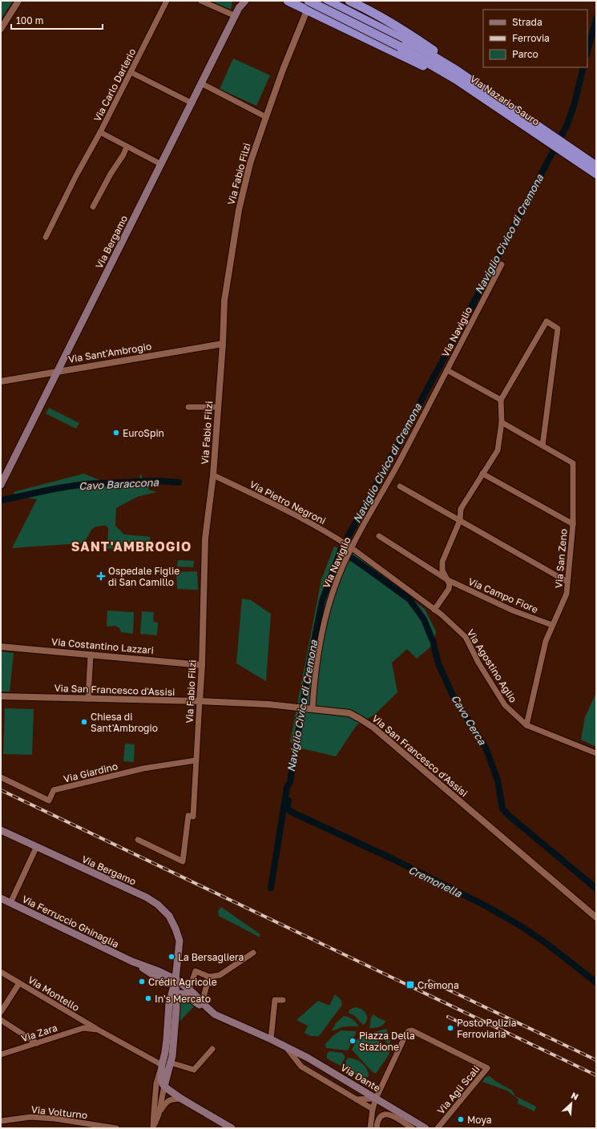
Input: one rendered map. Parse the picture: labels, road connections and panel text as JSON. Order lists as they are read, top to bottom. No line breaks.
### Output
{"streets":{"highway":["Via Nazario Sauro"],"main road":["Via Bergamo","Via Ferruccio Ghinaglia","Via Dante"],"street":["Via Carlo Darlerio","Via Fabio Filzi","Via Naviglio","Via Sant'Ambrogio","Via Pietro Negroni","Via San Zeno","Via Campo Fiore","Via Costantino Lazzari","Via Agostino Aglio","Via San Francesco d'Assisi","Via Giardino","Via Montello","Via Zara","Via Agli Scali","Via Volturno"]},"crossings":[["Via Carlo Darlerio","Via Bergamo"],["Via Fabio Filzi","Via Sant'Ambrogio"],["Via Fabio Filzi","Via Pietro Negroni"],["Via Fabio Filzi","Via Costantino Lazzari"],["Via Fabio Filzi","Via San Francesco d'Assisi"],["Via Fabio Filzi","Via Giardino"],["Via Bergamo","Via Sant'Ambrogio"],["Via Bergamo","Via Ferruccio Ghinaglia"],["Via Naviglio","Via Pietro Negroni"],["Via Naviglio","Via Agostino Aglio"],["Via Naviglio","Via San Francesco d'Assisi"],["Via Pietro Negroni","Via Agostino Aglio"],["Via San Zeno","Via Campo Fiore"],["Via San Zeno","Via Agostino Aglio"],["Via Ferruccio Ghinaglia","Via Dante"],["Via Montello","Via Zara"],["Via Dante","Via Agli Scali"]],"districts":["SANT'AMBROGIO"],"water":["Naviglio Civico di Cremona","Cavo Baraccona","Cavo Cerca","Cremonella"],"places":{"other":["EuroSpin","Chiesa di Sant'Ambrogio","La Bersagliera","Crédit Agricole","In's Mercato","Posto Polizia Ferroviaria","Piazza Della Stazione","Moya"],"health":["Ospedale Figlie di San Camillo"],"transit":["Cremona"]},"legend":["Strada","Ferrovia","Parco"],"scale_bar":"100 m","north":"top right"}
